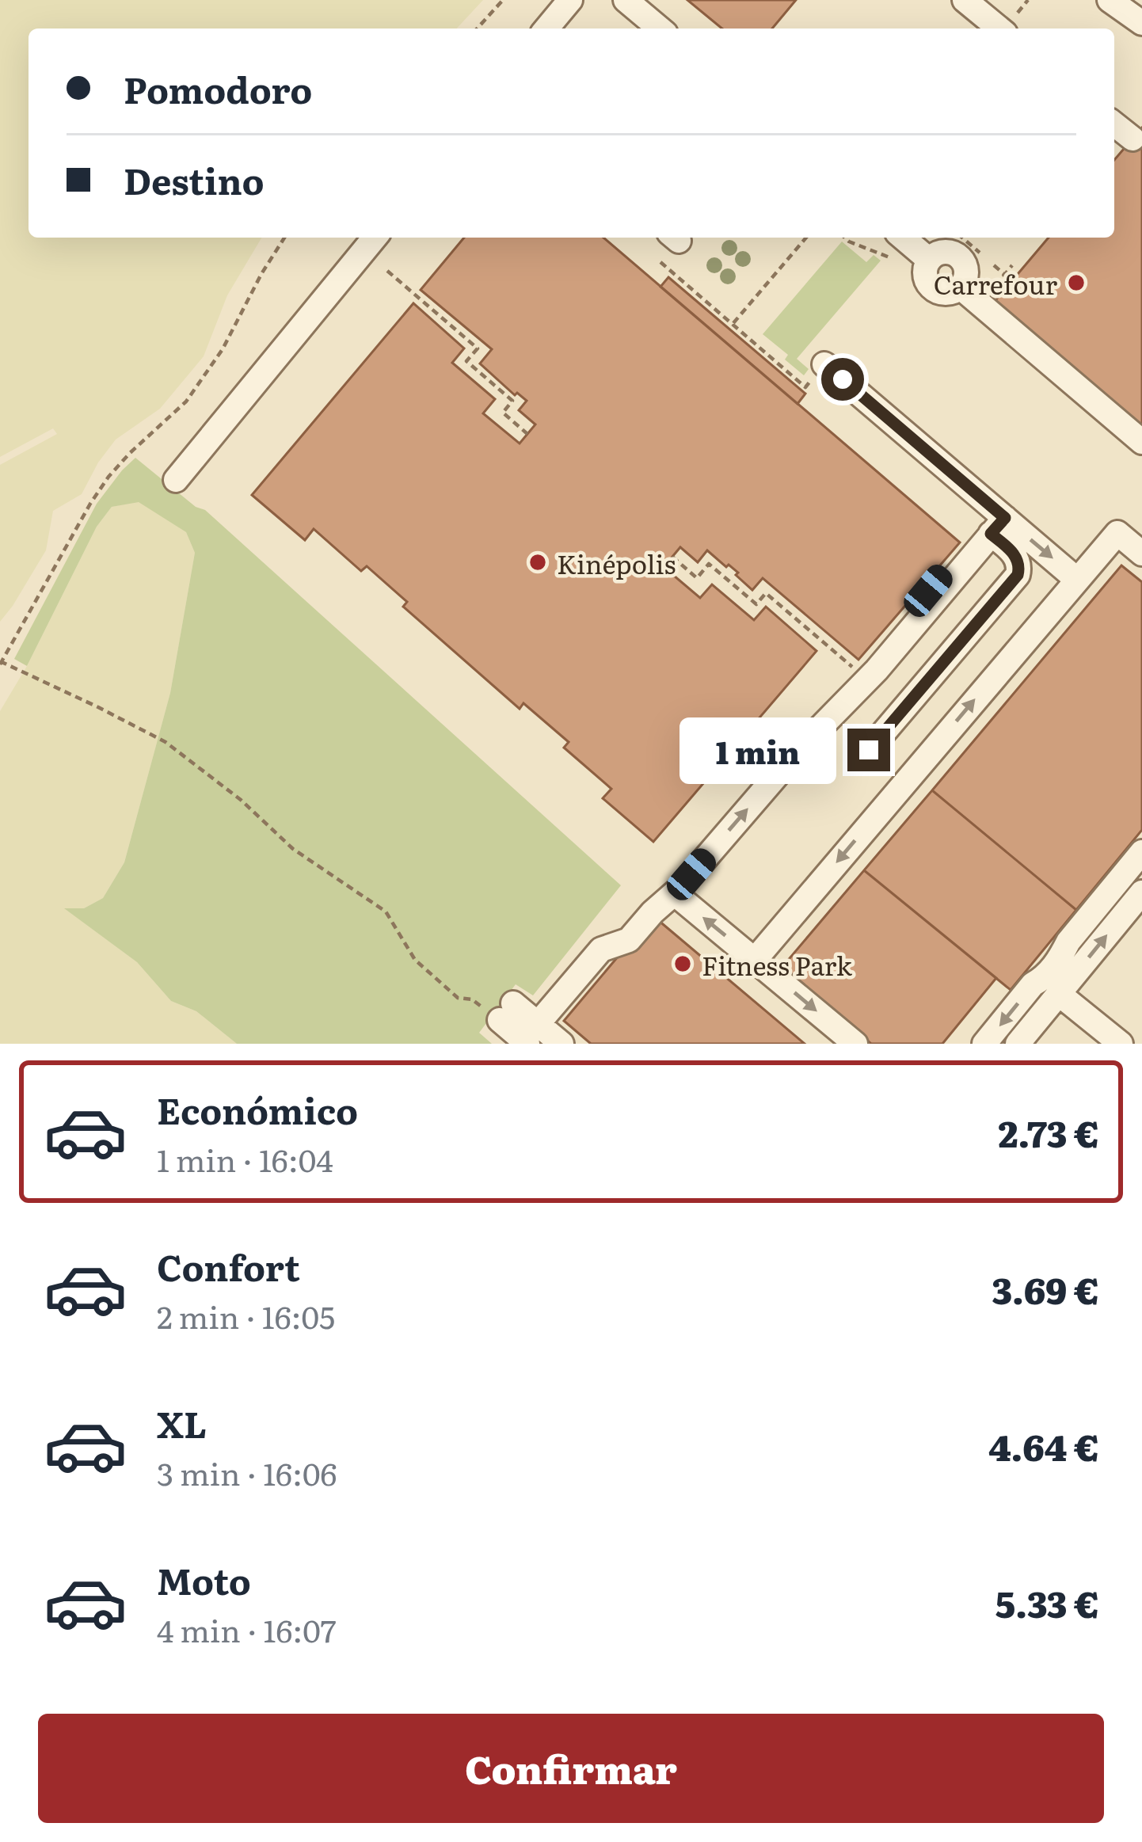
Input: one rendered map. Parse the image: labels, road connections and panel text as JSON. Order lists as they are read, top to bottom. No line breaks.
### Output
{"places":["Carrefour","Kinépolis","Fitness Park"],"page":{"banner":["Pomodoro","Destino"],"bubble":"1 min","list":[{"name":"Económico","note":"1 min · 16:04","value":"2.73 €"},{"name":"Confort","note":"2 min · 16:05","value":"3.69 €"},{"name":"XL","note":"3 min · 16:06","value":"4.64 €"},{"name":"Moto","note":"4 min · 16:07","value":"5.33 €"}],"buttons":"Confirmar"}}
